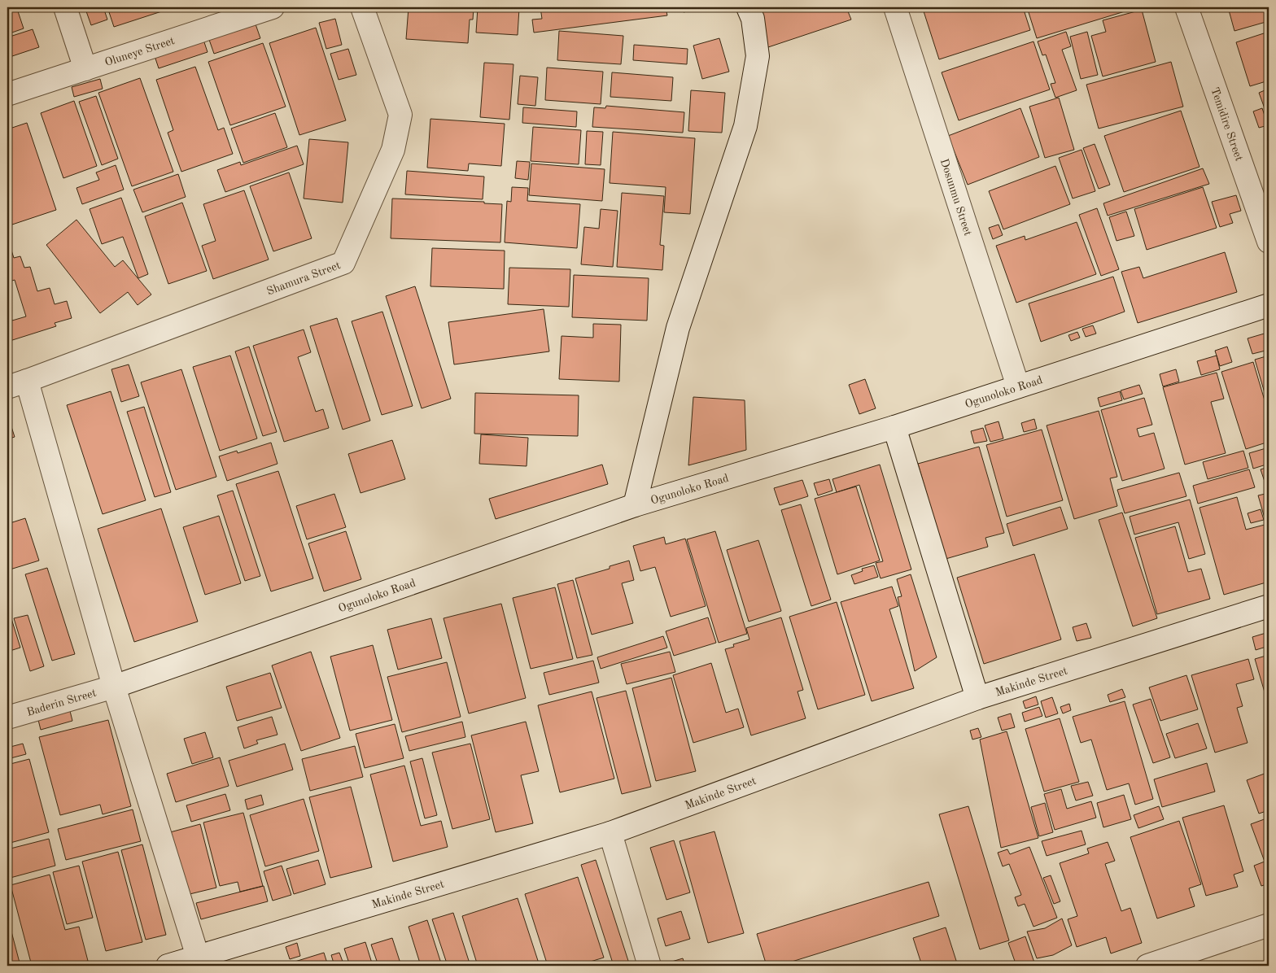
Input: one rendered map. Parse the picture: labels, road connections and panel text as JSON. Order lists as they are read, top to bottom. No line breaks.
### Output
{"streets":{"street":["Oluneye Street","Temidire Street","Dosunmu Street","Shamura Street","Ogunoloko Road","Makinde Street","Baderin Street"]},"crossings":[["Dosunmu Street","Ogunoloko Road"],["Ogunoloko Road","Baderin Street"]]}
